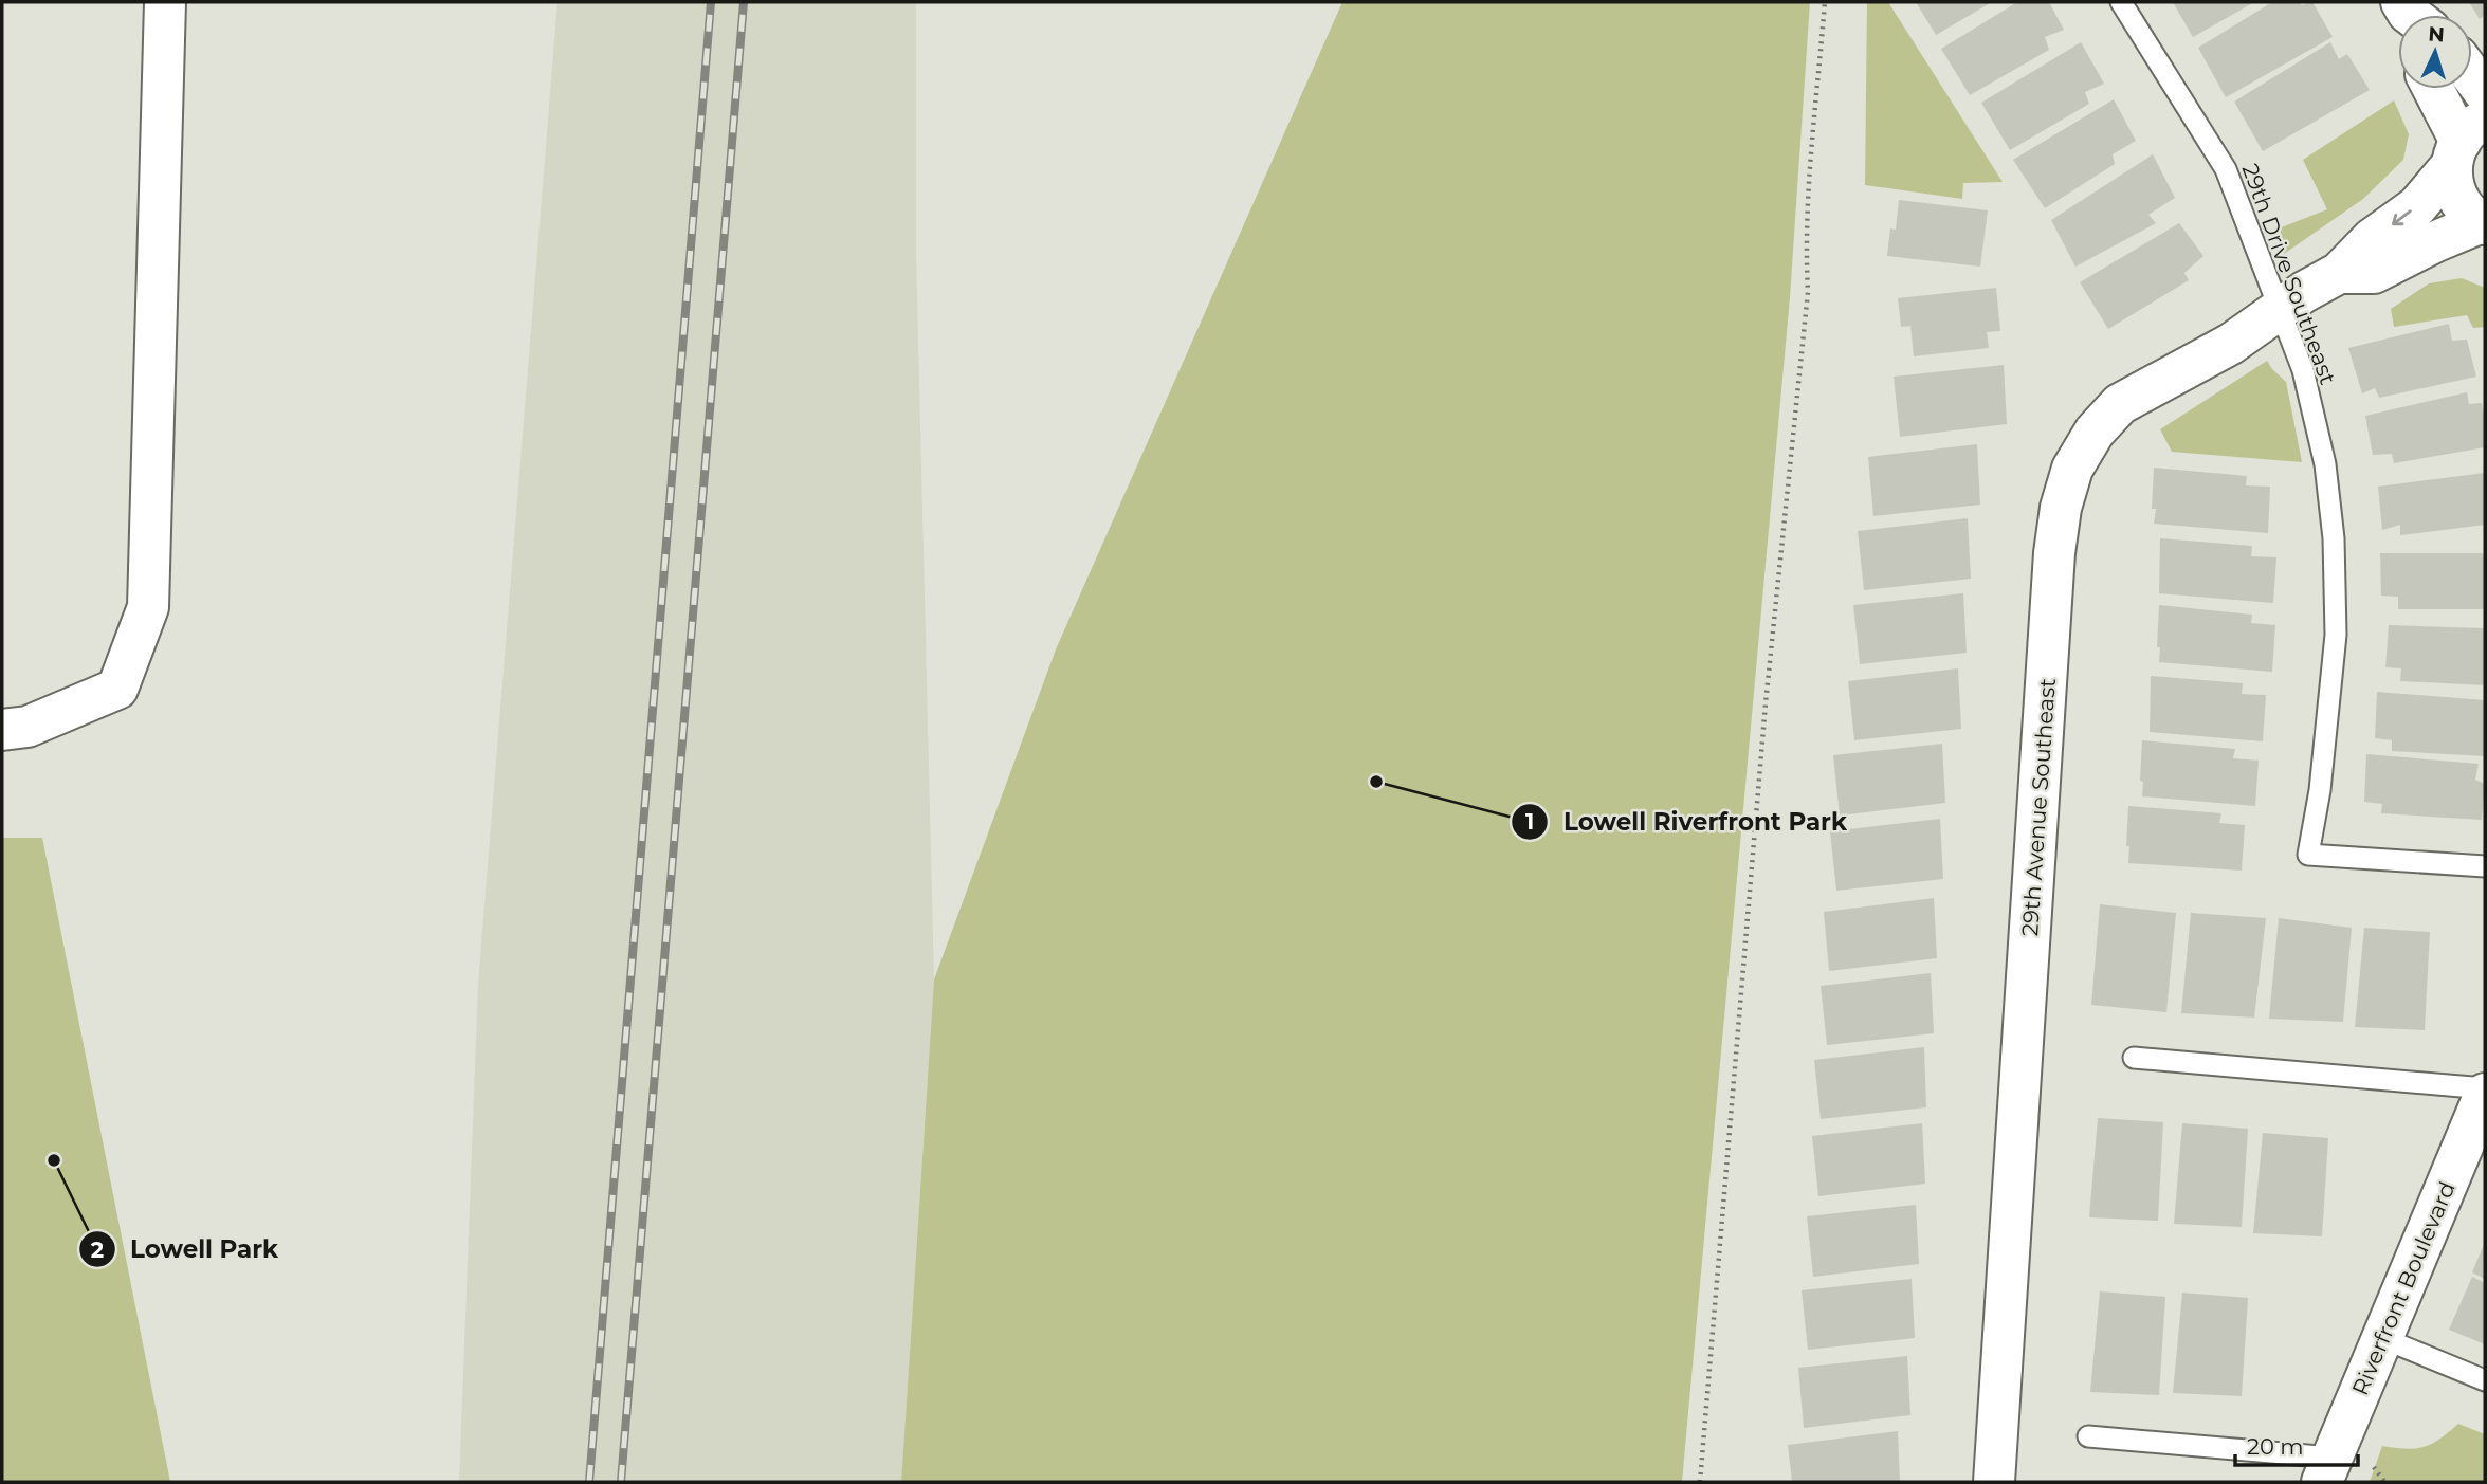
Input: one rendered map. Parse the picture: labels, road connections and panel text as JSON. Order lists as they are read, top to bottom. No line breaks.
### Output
{"streets":{"street":["29th Avenue Southeast","Riverfront Boulevard"],"lane":["29th Drive Southeast"]},"crossings":[["29th Drive Southeast","29th Avenue Southeast"]],"places":["Lowell Riverfront Park","Lowell Park"],"scale_bar":"20 m","north":"top"}
